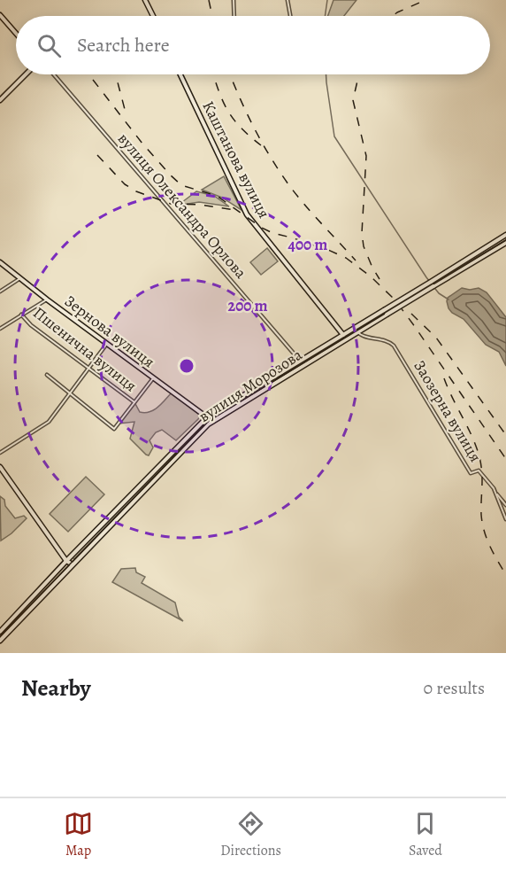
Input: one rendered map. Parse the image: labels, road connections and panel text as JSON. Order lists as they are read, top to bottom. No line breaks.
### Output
{"streets":{"main road":["Каштанова вулиця","Зернова вулиця","вулиця Морозова"],"street":["вулиця Олександра Орлова","Пшенична вулиця","Заозерна вулиця"]},"crossings":[["Каштанова вулиця","вулиця Морозова"],["вулиця Олександра Орлова","вулиця Морозова"],["Зернова вулиця","вулиця Морозова"],["вулиця Морозова","Заозерна вулиця"]],"page":{"search":"Search here","heading":["Nearby","0 results"],"nav":["Map","Directions","Saved"]},"rings":["400 m","200 m"]}
